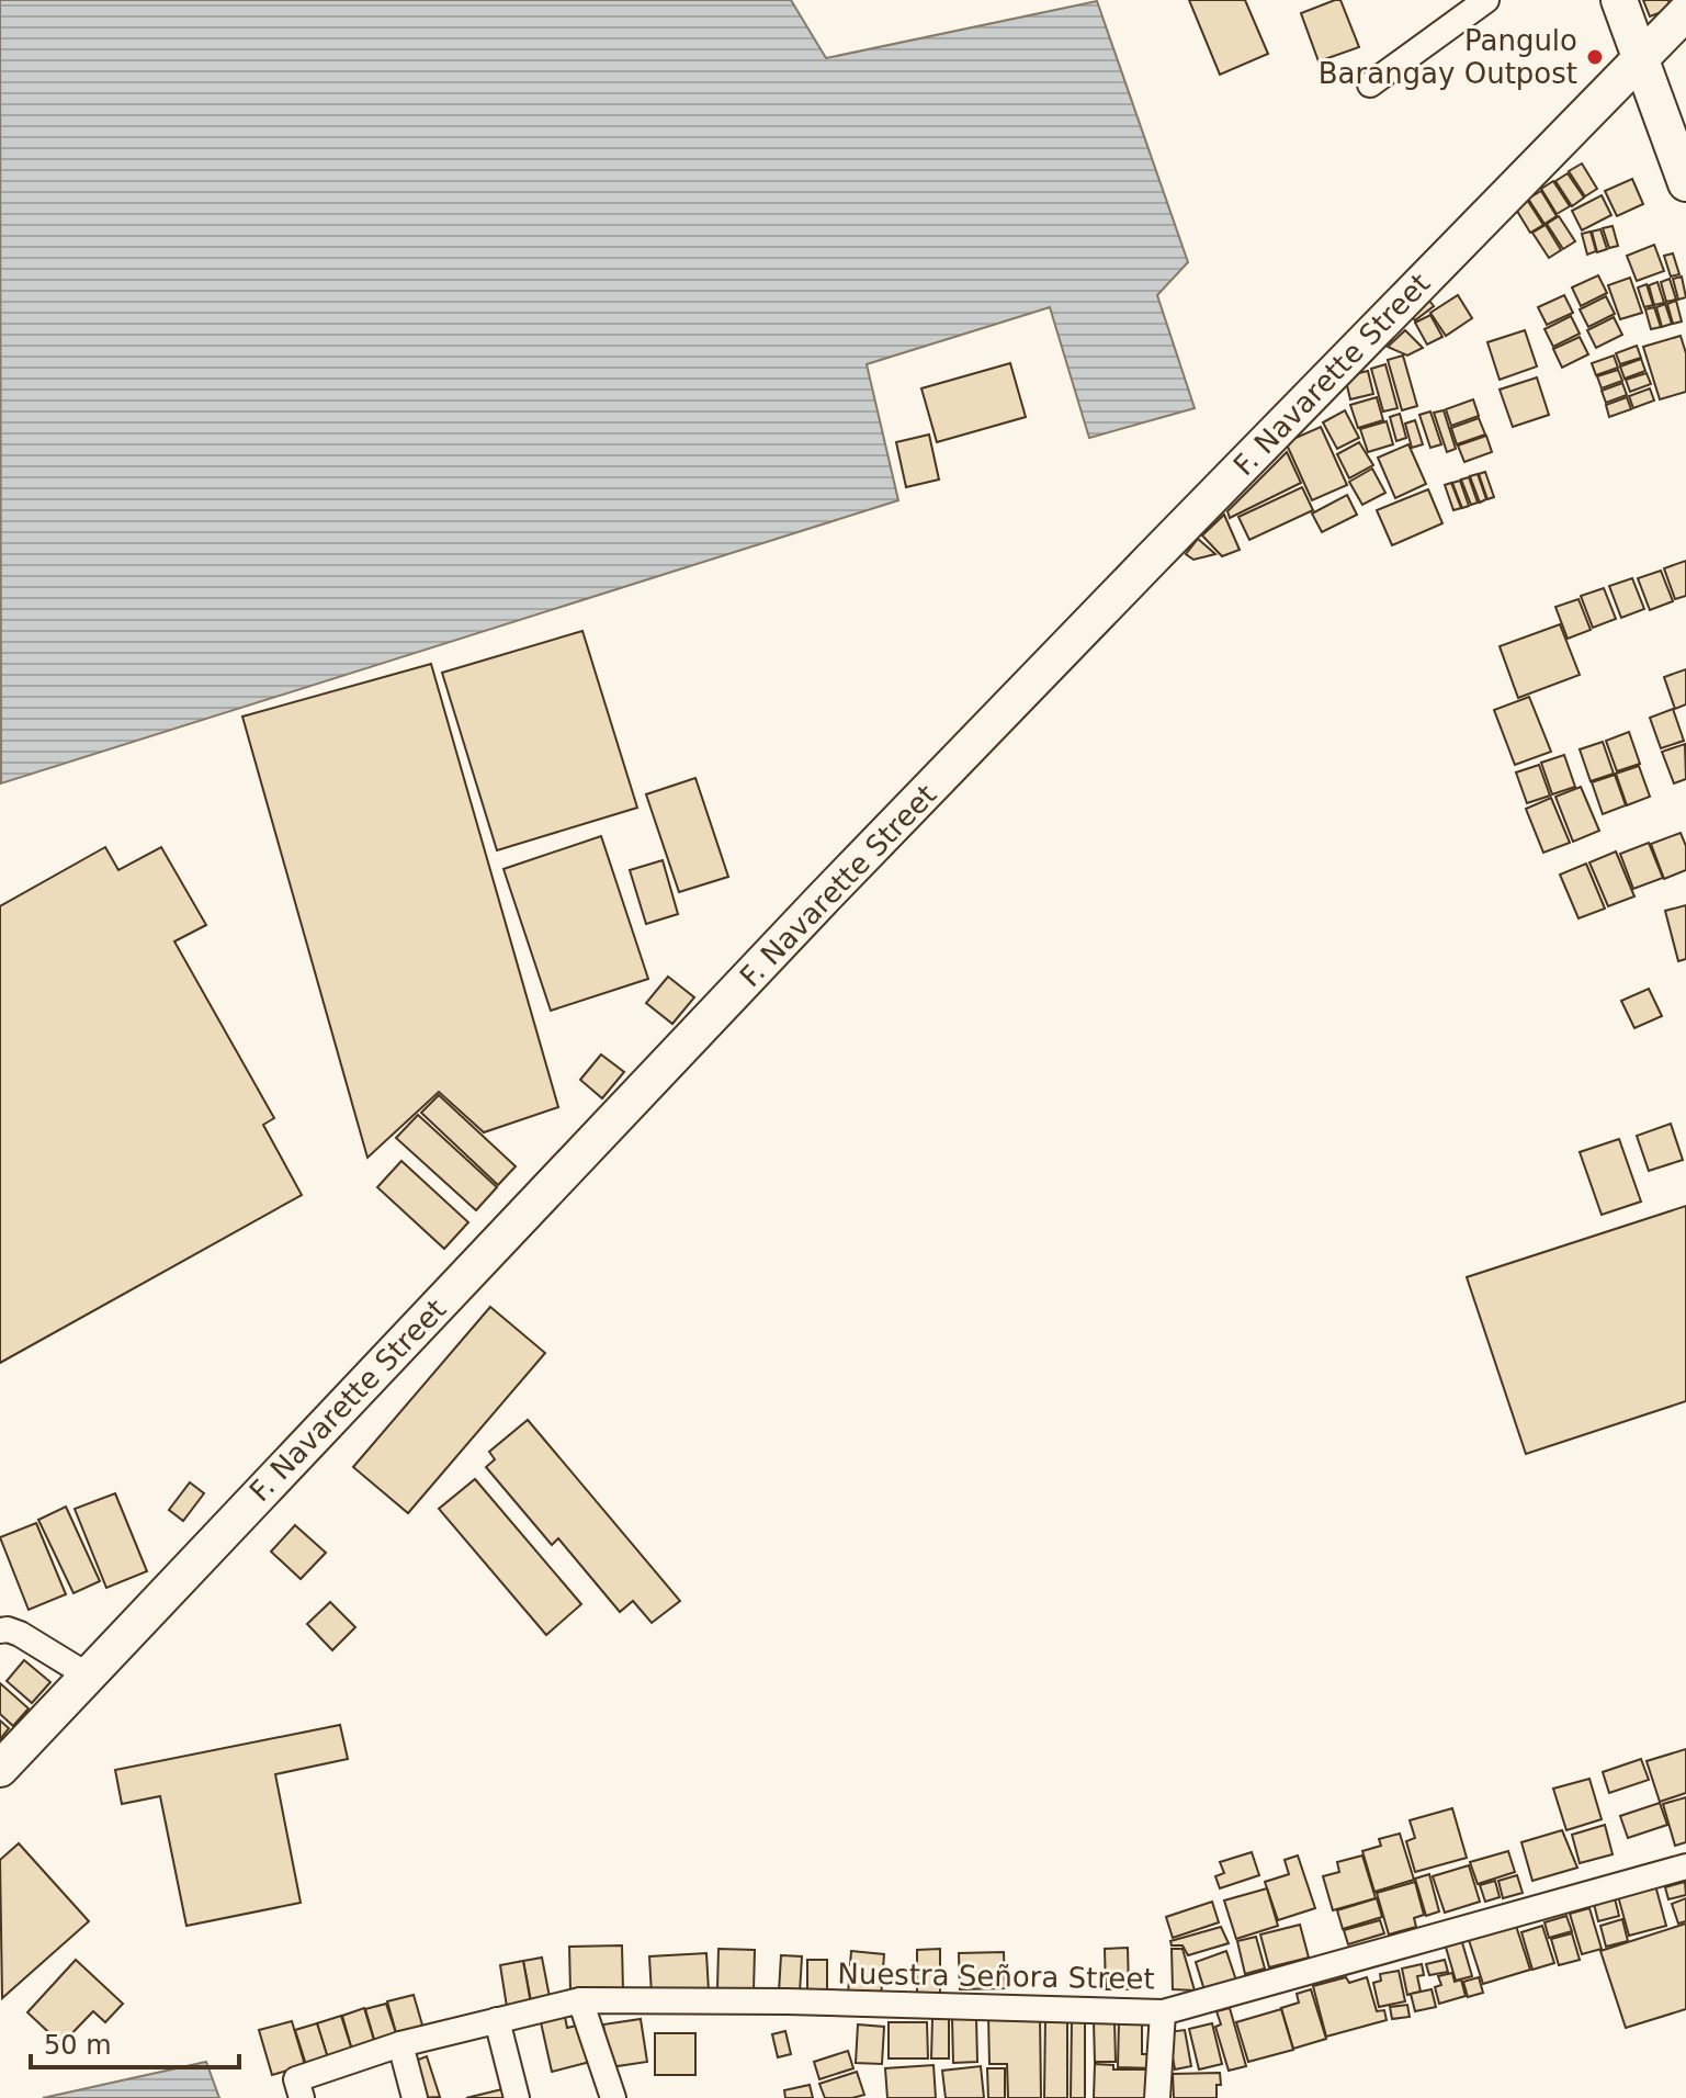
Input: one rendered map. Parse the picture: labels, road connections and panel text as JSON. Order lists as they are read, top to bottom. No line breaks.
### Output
{"streets":{"main road":["F. Navarette Street"],"street":["Nuestra Señora Street"]},"places":["Pangulo Barangay Outpost"],"scale_bar":"50 m"}
